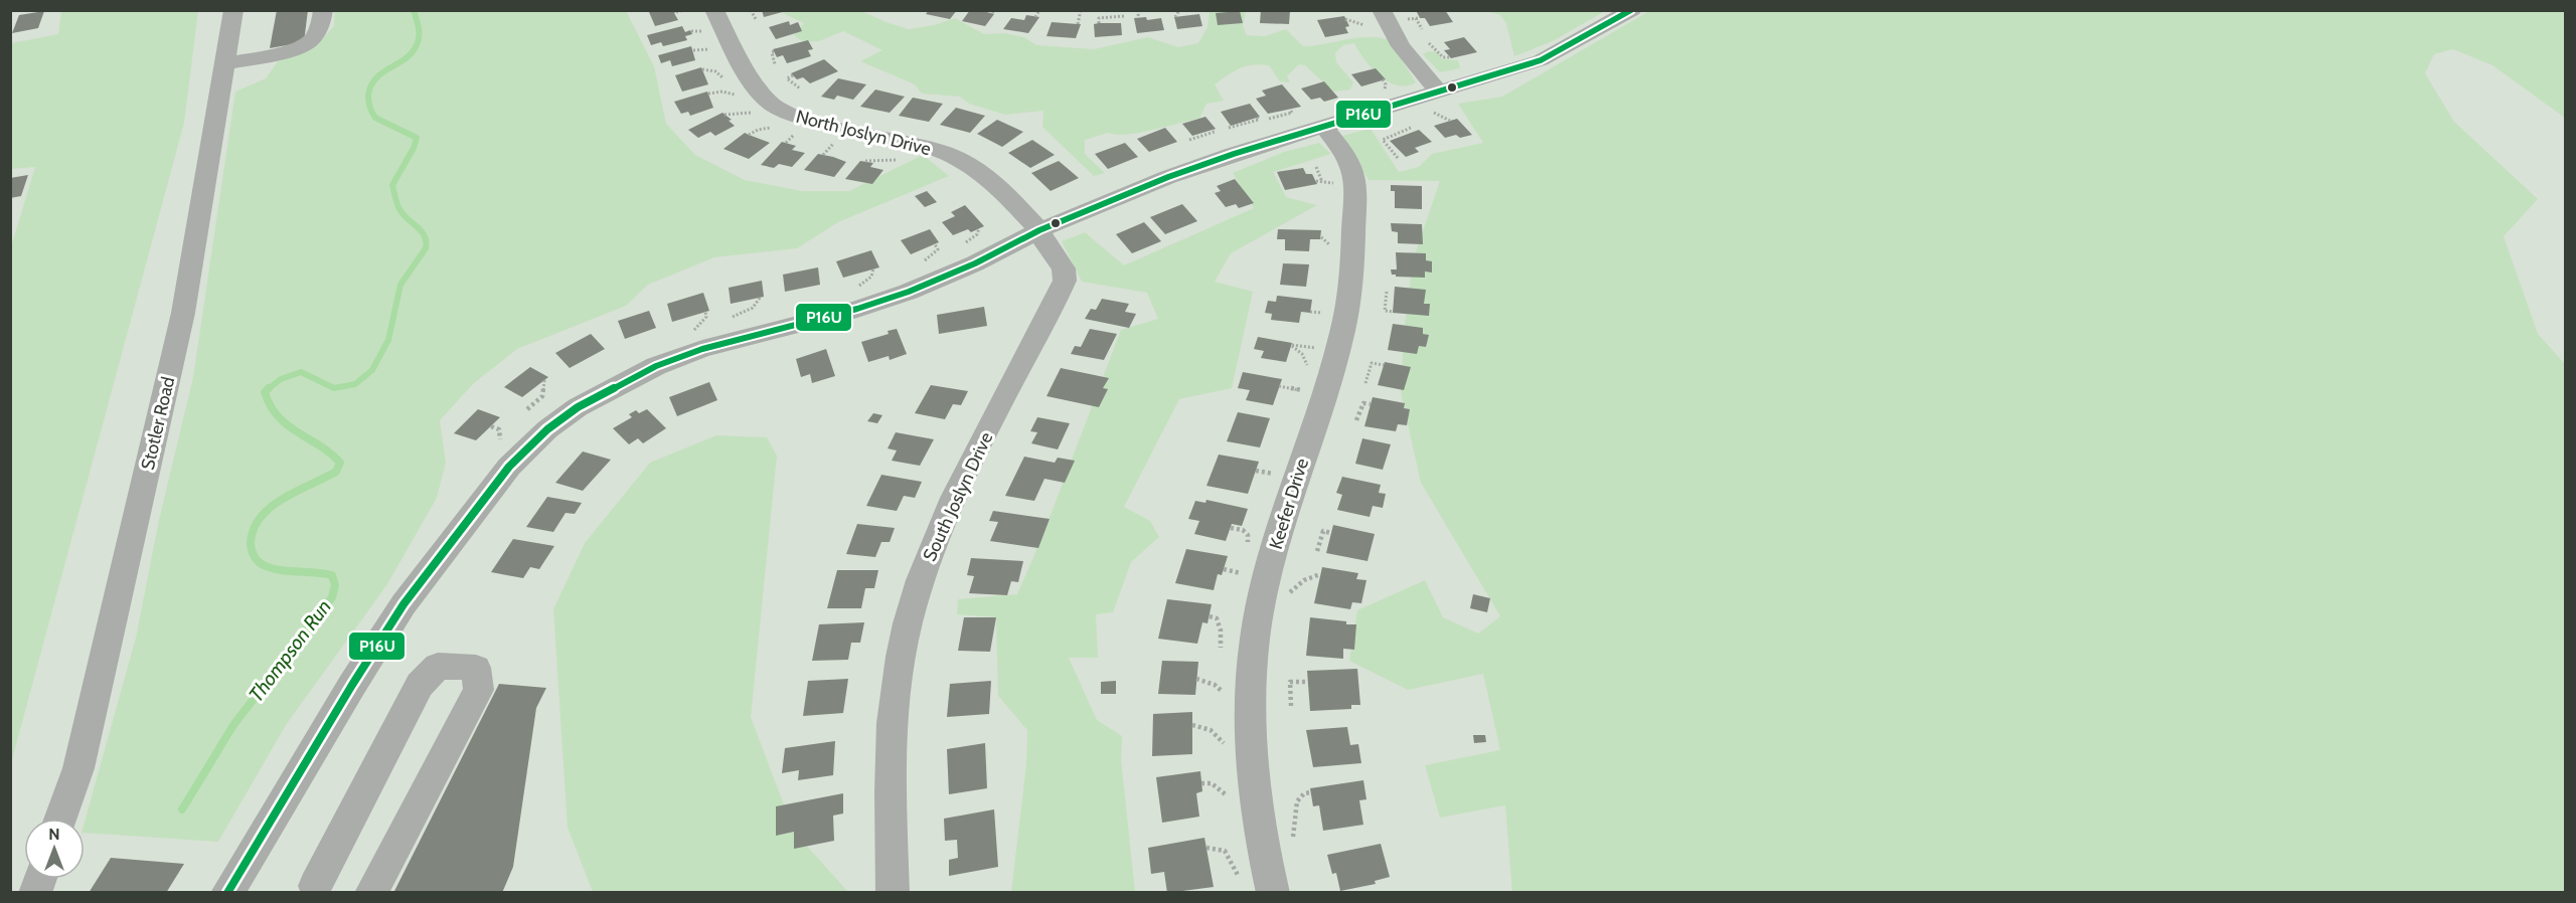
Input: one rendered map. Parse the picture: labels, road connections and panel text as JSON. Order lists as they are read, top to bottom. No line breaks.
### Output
{"streets":{"street":["North Joslyn Drive","Stotler Road","South Joslyn Drive","Keefer Drive"]},"crossings":[["North Joslyn Drive","South Joslyn Drive"]],"water":["Thompson Run"],"lines":["transit line P16U"],"north":"top"}
